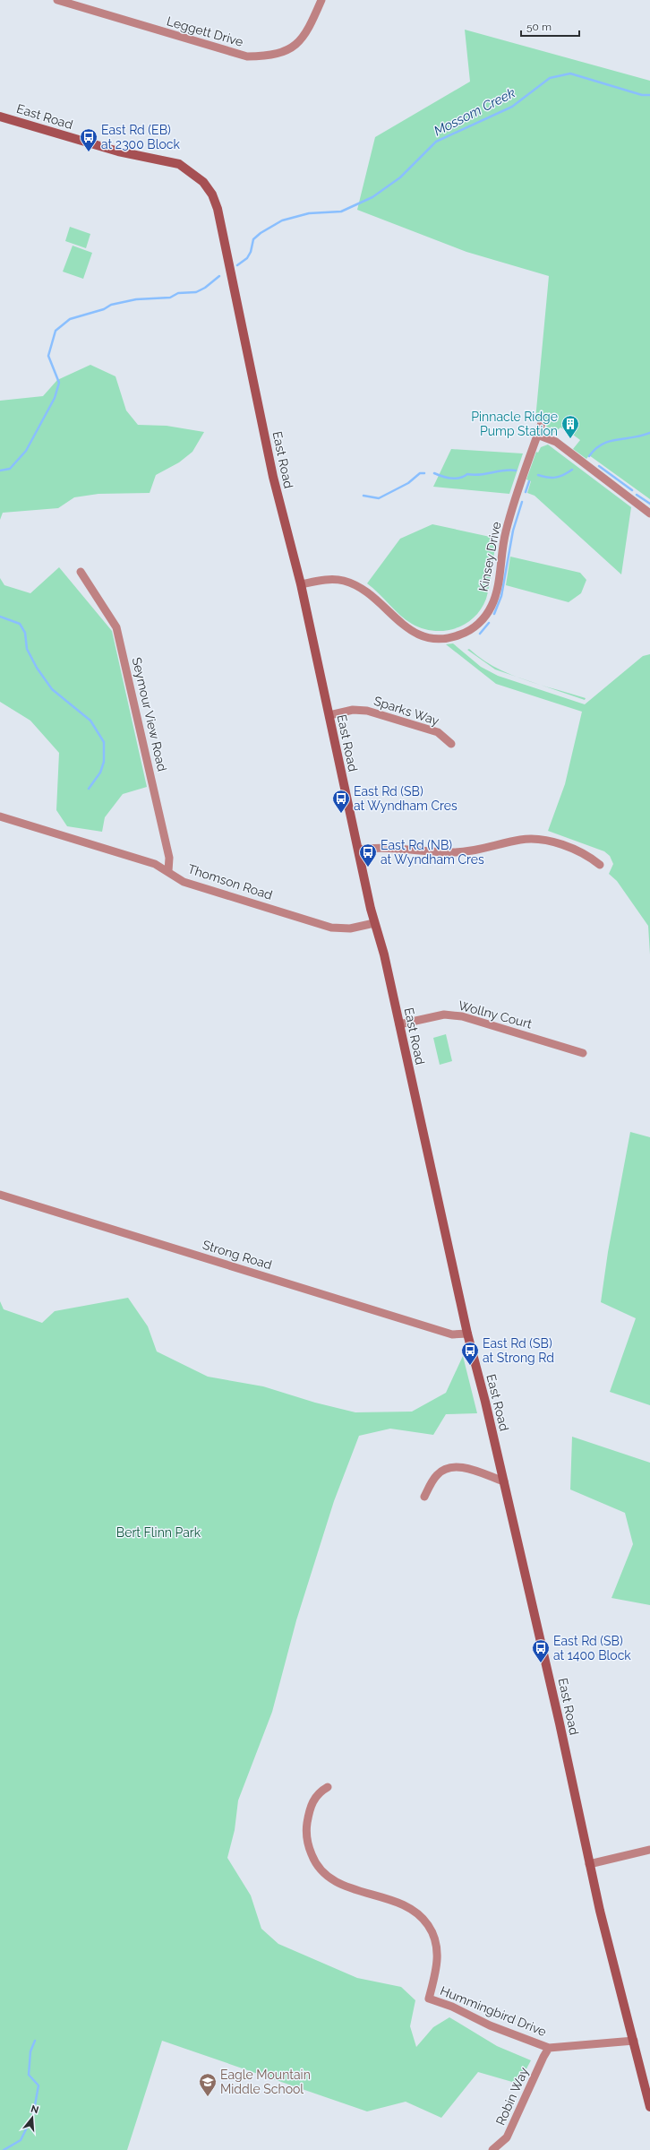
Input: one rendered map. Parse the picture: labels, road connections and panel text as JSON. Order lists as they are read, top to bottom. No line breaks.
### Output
{"streets":{"main road":["East Road"],"street":["Leggett Drive","Kinsey Drive","Sparks Way","Seymour View Road","Thomson Road","Wollny Court","Strong Road","Hummingbird Drive","Robin Way"]},"crossings":[["East Road","Kinsey Drive"],["East Road","Sparks Way"],["East Road","Thomson Road"],["East Road","Wollny Court"],["East Road","Strong Road"],["East Road","Hummingbird Drive"],["Seymour View Road","Thomson Road"],["Hummingbird Drive","Robin Way"]],"water":["Mossom Creek"],"parks":["Bert Flinn Park"],"places":{"bus stop":["East Rd (EB) at 2300 Block","East Rd (SB) at Wyndham Cres","East Rd (NB) at Wyndham Cres","East Rd (SB) at Strong Rd","East Rd (SB) at 1400 Block"],"building":["Pinnacle Ridge Pump Station"],"school or university":["Eagle Mountain Middle School"]},"scale_bar":"50 m","north":"top"}
